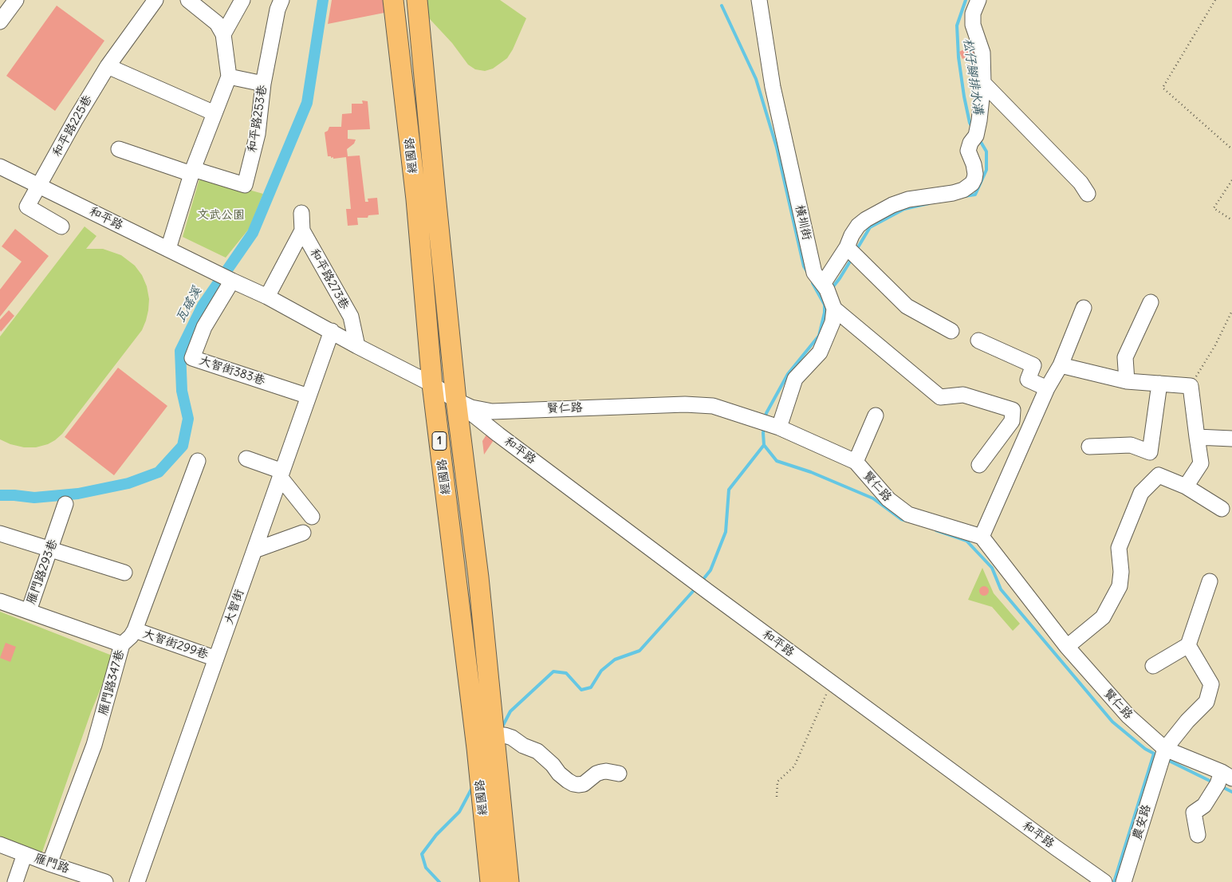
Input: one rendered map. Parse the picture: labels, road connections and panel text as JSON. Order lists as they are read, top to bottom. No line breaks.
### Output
{"streets":{"main road":["經國路","1"],"street":["和平路253巷","和平路225巷","和平路","橫圳街","和平路273巷","大智街383巷","賢仁路","雁門路293巷","大智街","大智街299巷","雁門路347巷","農安路","雁門路"]},"crossings":[["和平路225巷","和平路"],["經國路","和平路"],["經國路","賢仁路"],["和平路","大智街383巷"],["和平路","賢仁路"],["大智街383巷","大智街"],["賢仁路","農安路"],["大智街","大智街299巷"],["大智街299巷","雁門路347巷"],["雁門路347巷","雁門路"]],"water":["松仔腳排水溝","瓦磘溪"],"parks":["文武公園"]}
